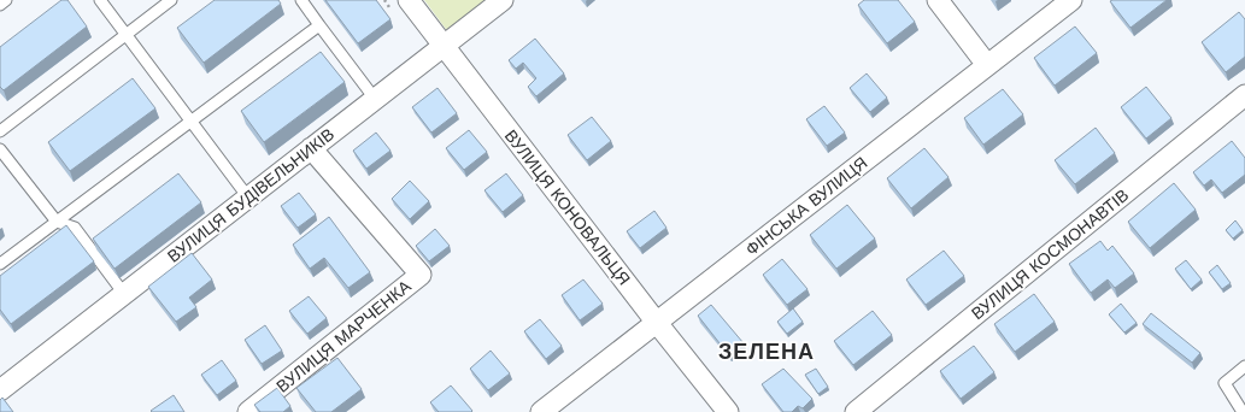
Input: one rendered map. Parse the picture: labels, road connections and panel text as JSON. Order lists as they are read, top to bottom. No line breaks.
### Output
{"streets":{"street":["ВУЛИЦЯ БУДІВЕЛЬНИКІВ","ФІНСЬКА ВУЛИЦЯ","ВУЛИЦЯ КОНОВАЛЬЦЯ","ВУЛИЦЯ КОСМОНАВТІВ","ВУЛИЦЯ МАРЧЕНКА"]},"crossings":[["ВУЛИЦЯ БУДІВЕЛЬНИКІВ","ВУЛИЦЯ КОНОВАЛЬЦЯ"],["ВУЛИЦЯ БУДІВЕЛЬНИКІВ","ВУЛИЦЯ МАРЧЕНКА"],["ФІНСЬКА ВУЛИЦЯ","ВУЛИЦЯ КОНОВАЛЬЦЯ"]],"districts":["ЗЕЛЕНА"]}
